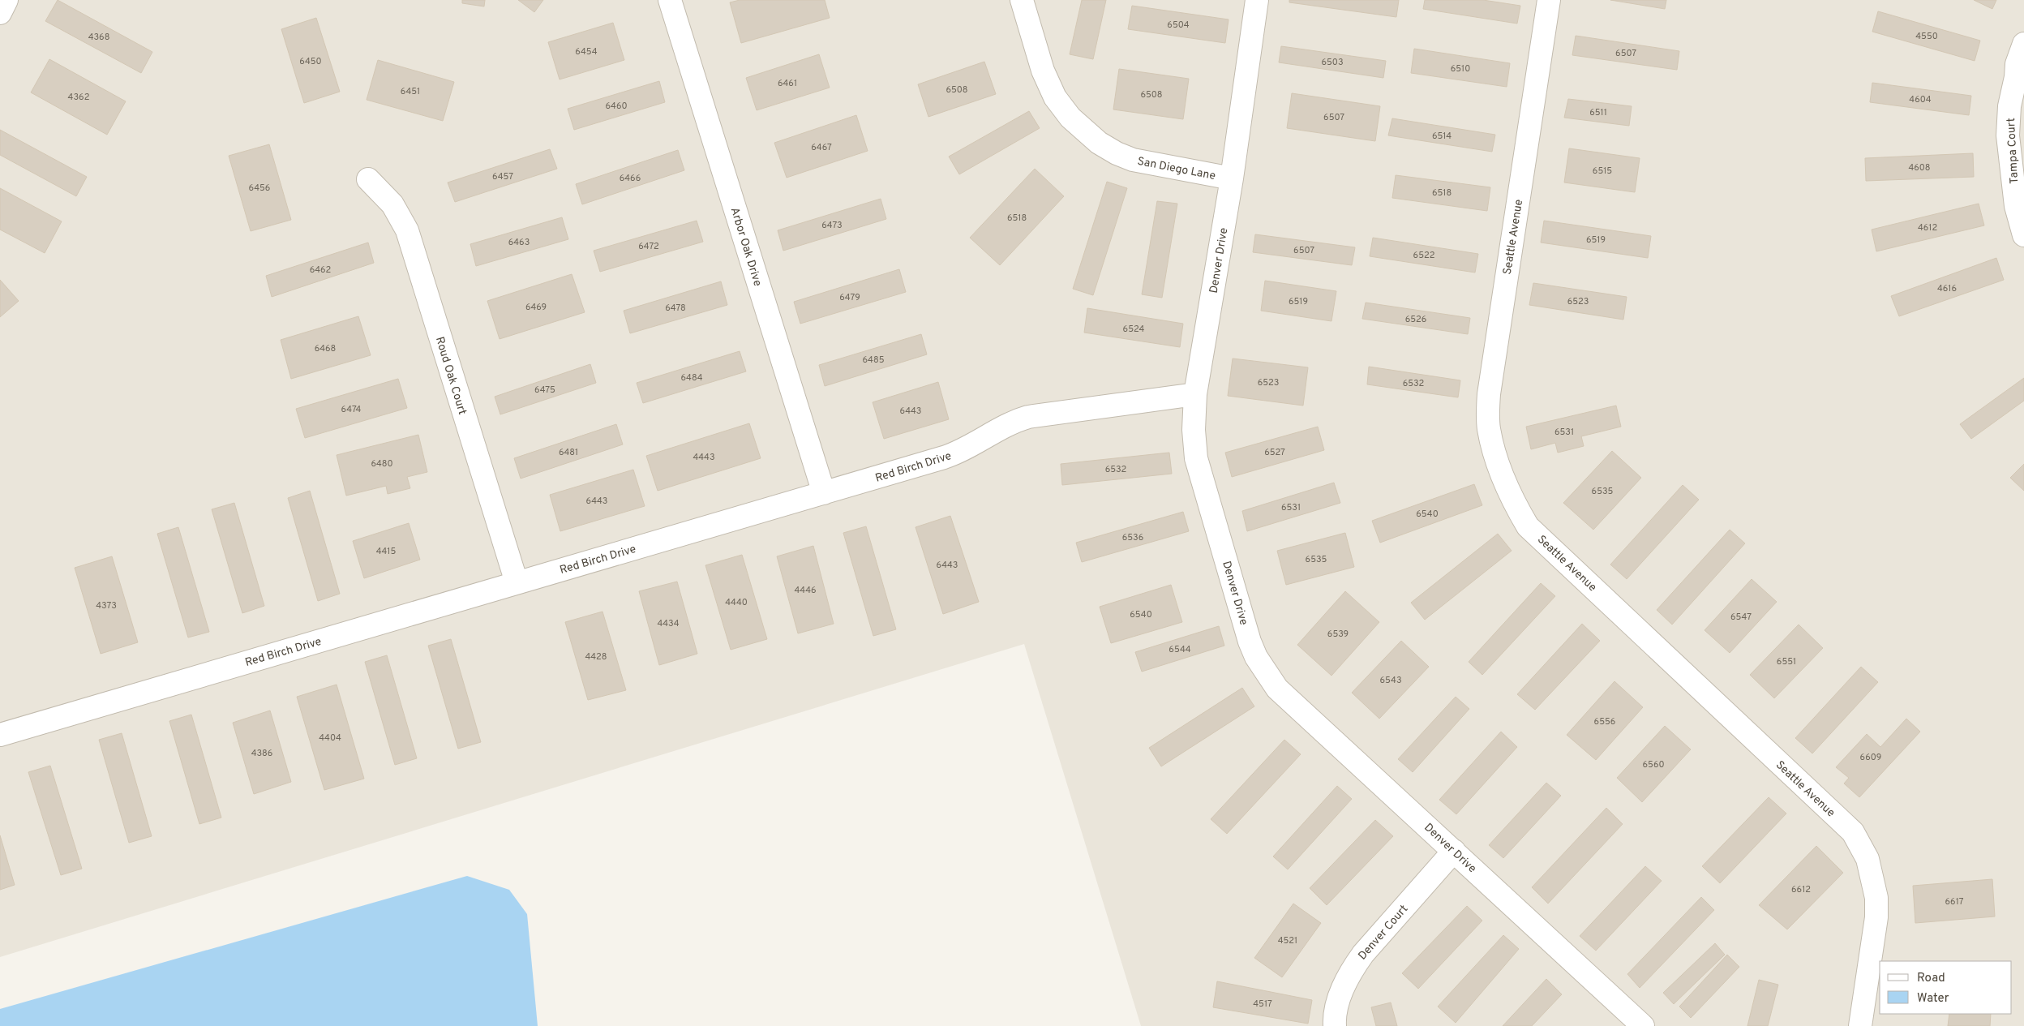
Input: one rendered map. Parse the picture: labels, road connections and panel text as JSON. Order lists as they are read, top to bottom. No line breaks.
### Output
{"streets":{"street":["Tampa Court","San Diego Lane","Seattle Avenue","Arbor Oak Drive","Denver Drive","Roud Oak Court","Red Birch Drive","Denver Court"]},"crossings":[["San Diego Lane","Denver Drive"],["Arbor Oak Drive","Red Birch Drive"],["Denver Drive","Red Birch Drive"],["Denver Drive","Denver Court"],["Roud Oak Court","Red Birch Drive"]],"house_numbers":["6504","4550","4368","6454","6507","6450","6503","6510","6461","6508","6451","6508","4362","4604","6460","6511","6507","6514","6467","4608","6515","6457","6466","6456","6518","6518","6473","4612","6519","6463","6472","6507","6522","6462","4616","6479","6519","6523","6469","6478","6526","6524","6468","6485","6484","6523","6532","6475","6474","6443","6531","6481","6527","4443","6480","6532","6535","6443","6531","6540","6536","4415","6535","6443","4446","4440","4373","6540","6547","4434","6539","6544","4428","6551","6543","6556","4404","4386","6609","6560","6612","6617","4521","4517"],"legend":["Road","Water"]}
